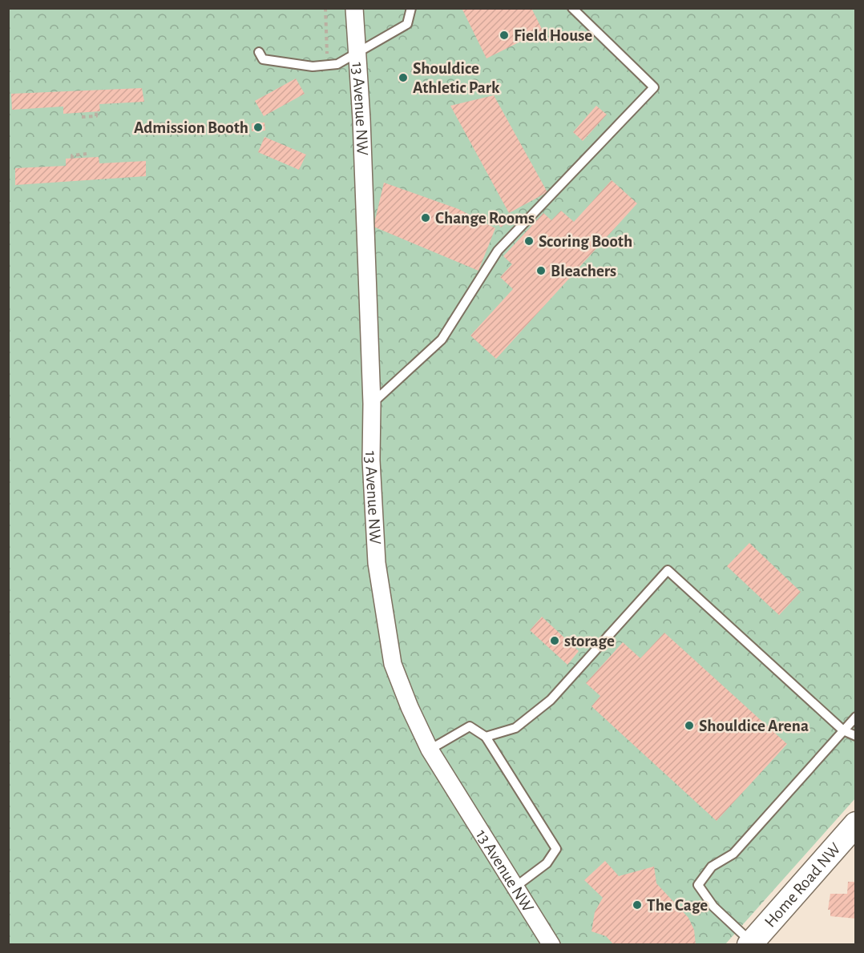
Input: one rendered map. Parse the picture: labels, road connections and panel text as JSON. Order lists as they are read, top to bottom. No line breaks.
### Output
{"streets":{"street":["13 Avenue NW","Home Road NW"]},"places":["Field House","Shouldice Athletic Park","Admission Booth","Change Rooms","Scoring Booth","Bleachers","storage","Shouldice Arena","The Cage"]}
